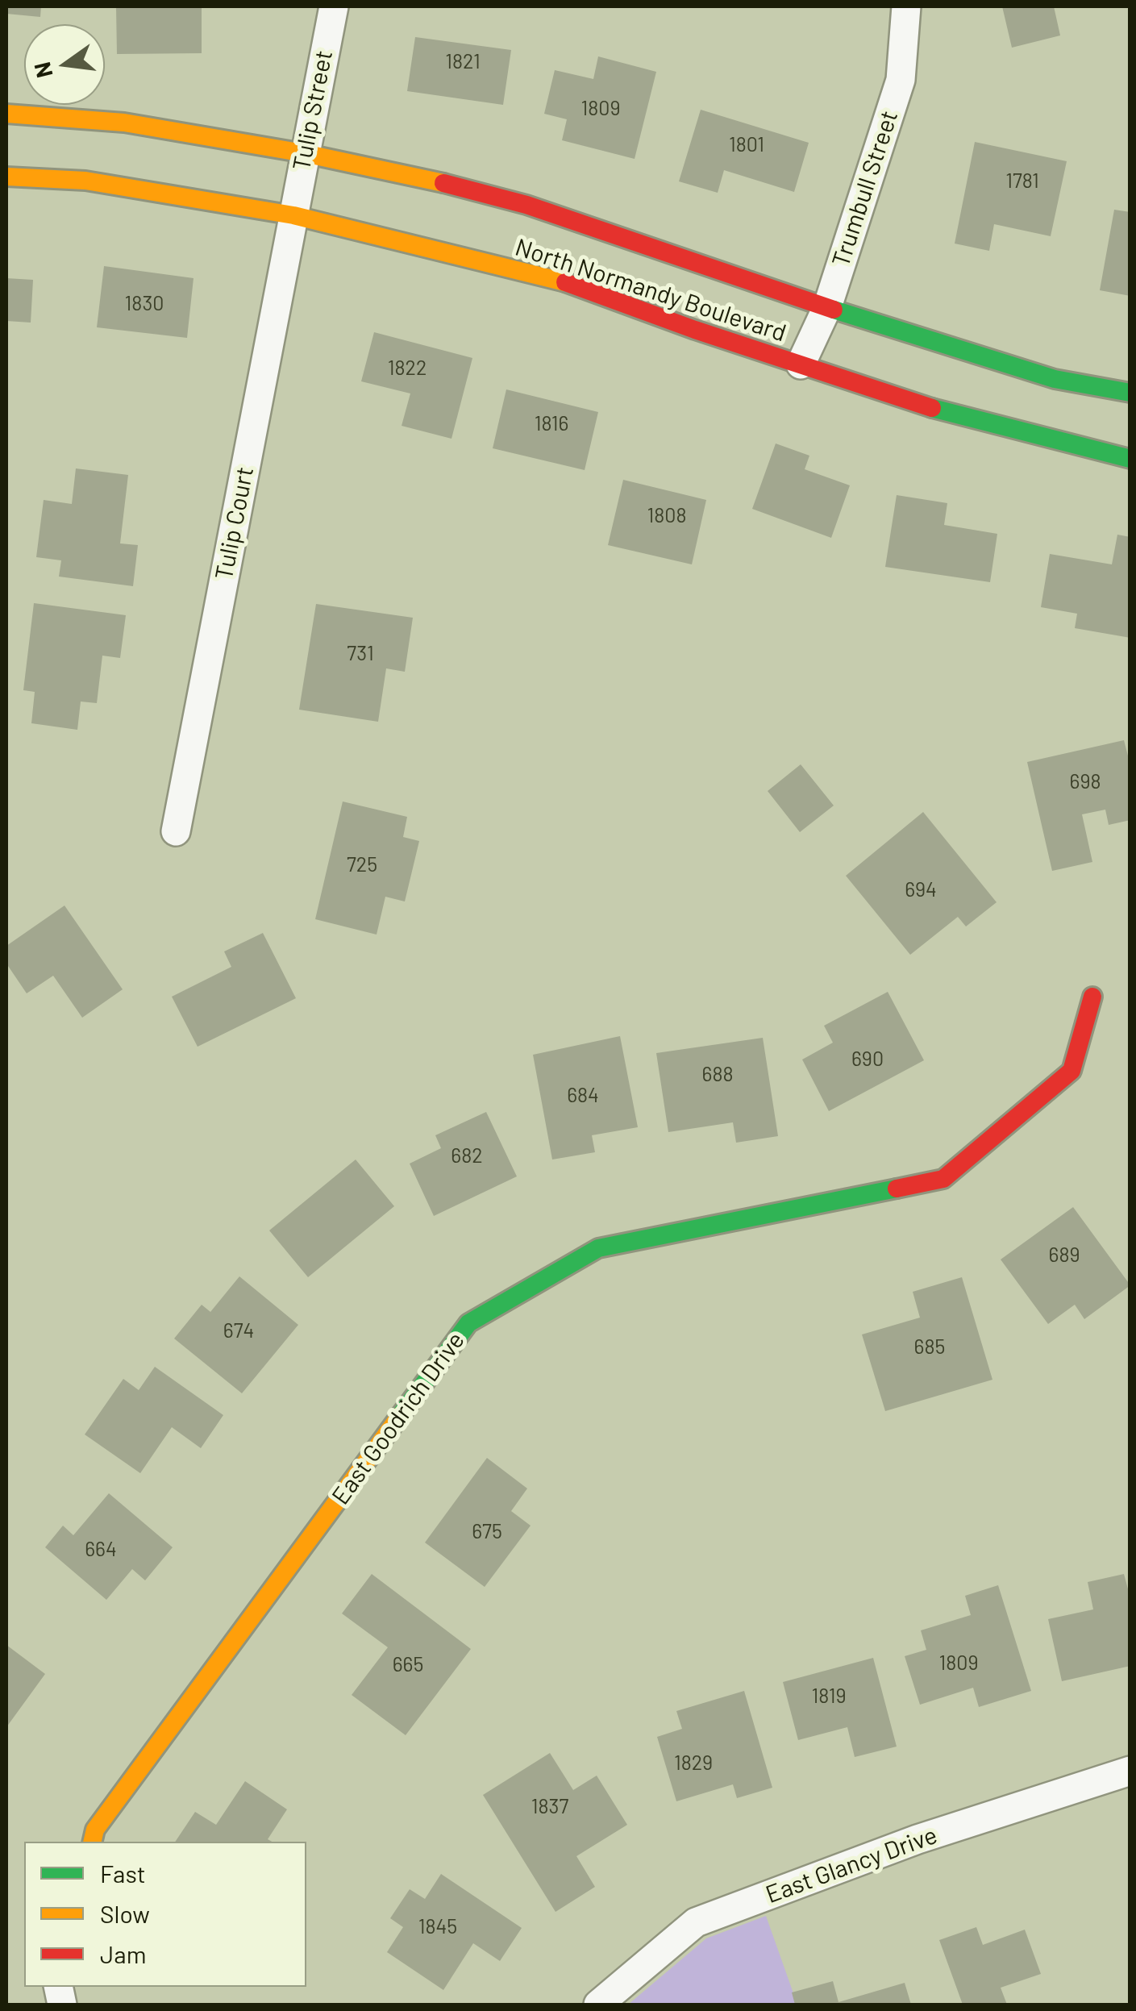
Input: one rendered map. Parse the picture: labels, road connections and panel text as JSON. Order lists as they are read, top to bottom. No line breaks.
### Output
{"streets":{"street":["Tulip Street","Trumbull Street","North Normandy Boulevard","Tulip Court","East Goodrich Drive","East Glancy Drive"]},"crossings":[["Tulip Street","North Normandy Boulevard"],["Tulip Street","Tulip Court"],["Trumbull Street","North Normandy Boulevard"],["North Normandy Boulevard","Tulip Court"]],"house_numbers":["1821","1809","1801","1781","1830","1822","1816","1808","731","698","725","694","690","688","684","682","689","674","685","675","664","1809","665","1819","1829","1837","1845"],"legend":["Fast","Slow","Jam"],"north":"left"}
